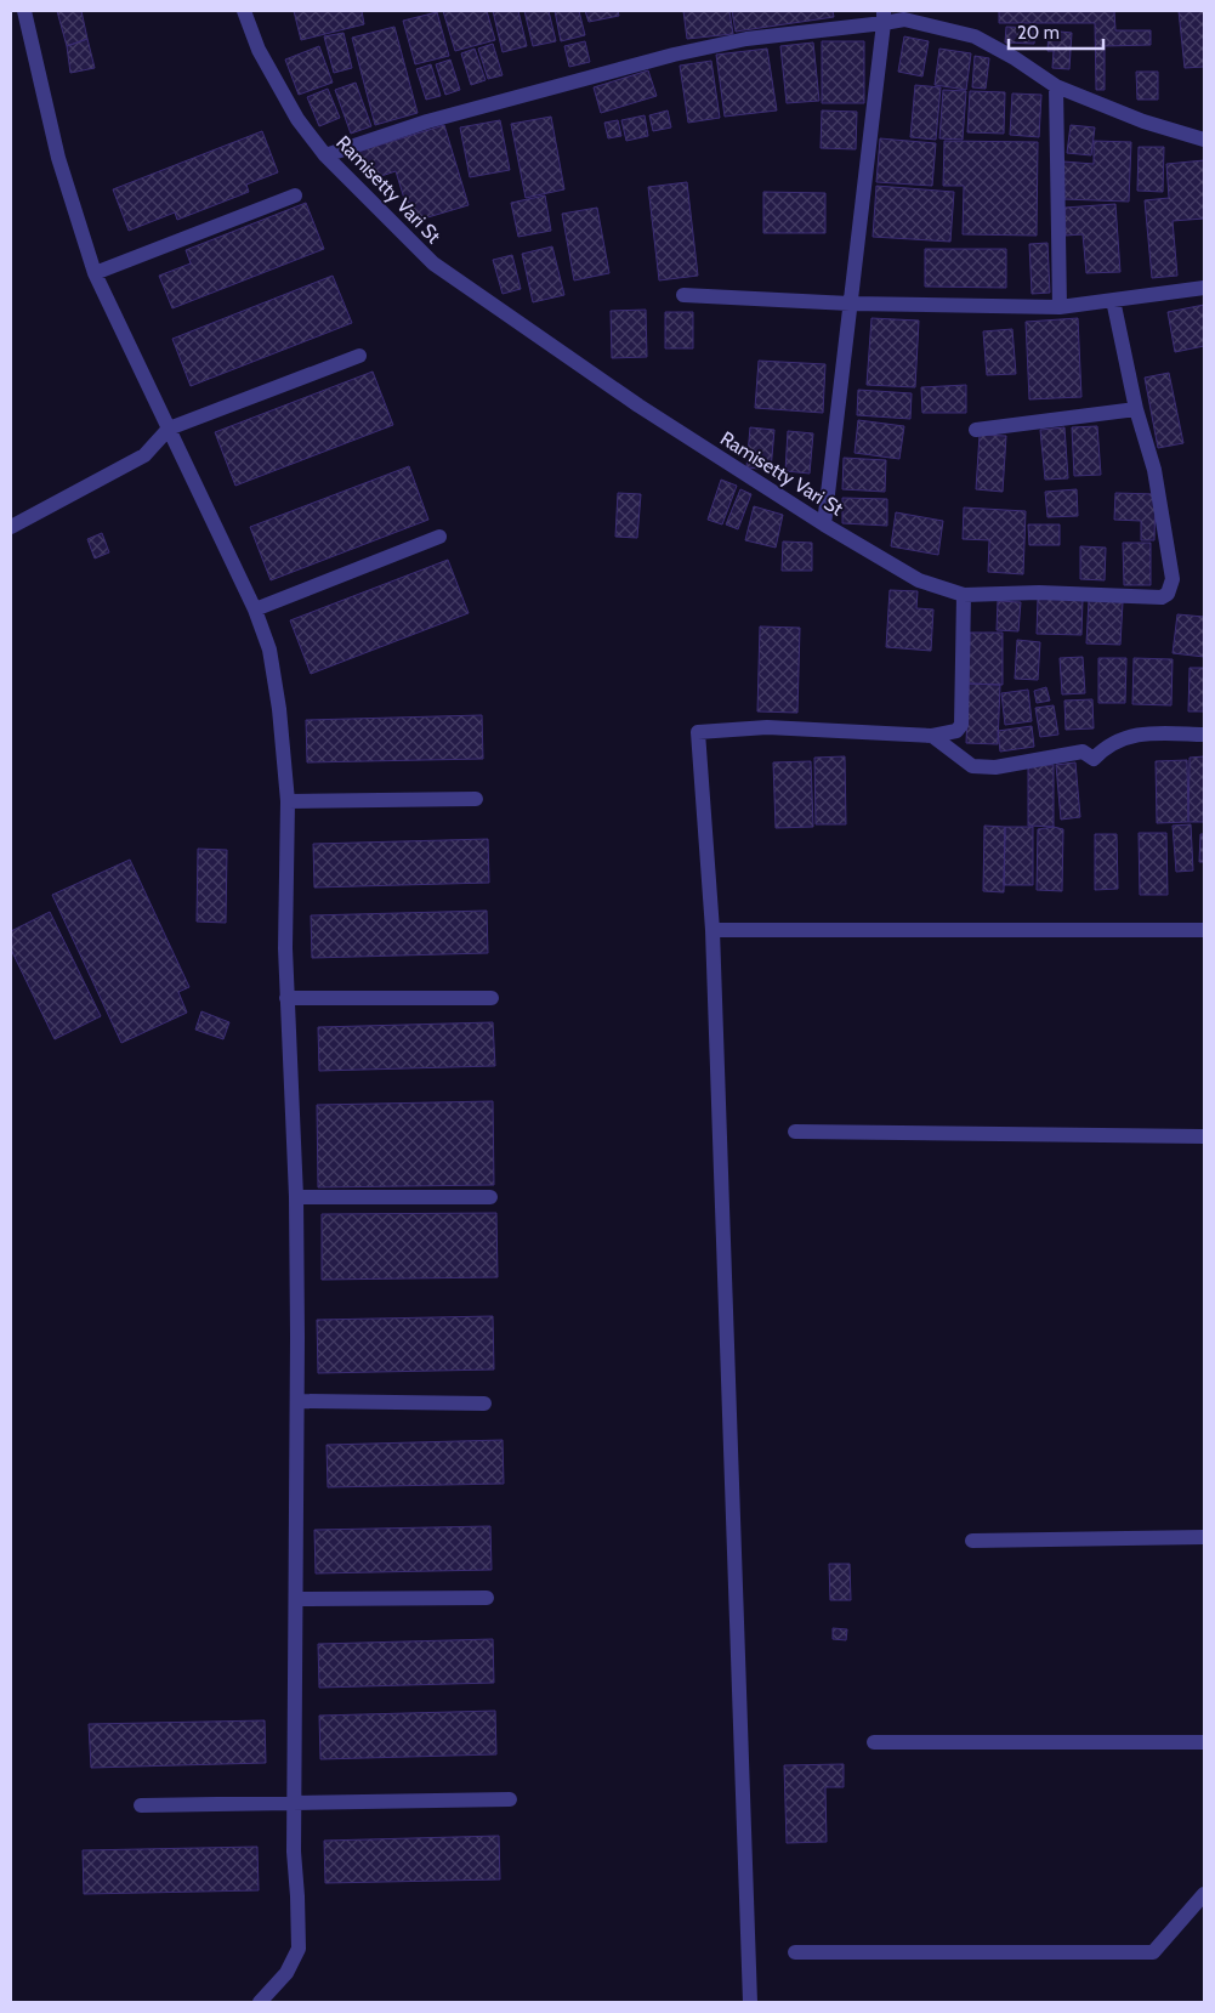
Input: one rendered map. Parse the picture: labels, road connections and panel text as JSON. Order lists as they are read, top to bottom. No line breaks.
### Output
{"streets":{"street":["Ramisetty Vari St"]},"scale_bar":"20 m"}
